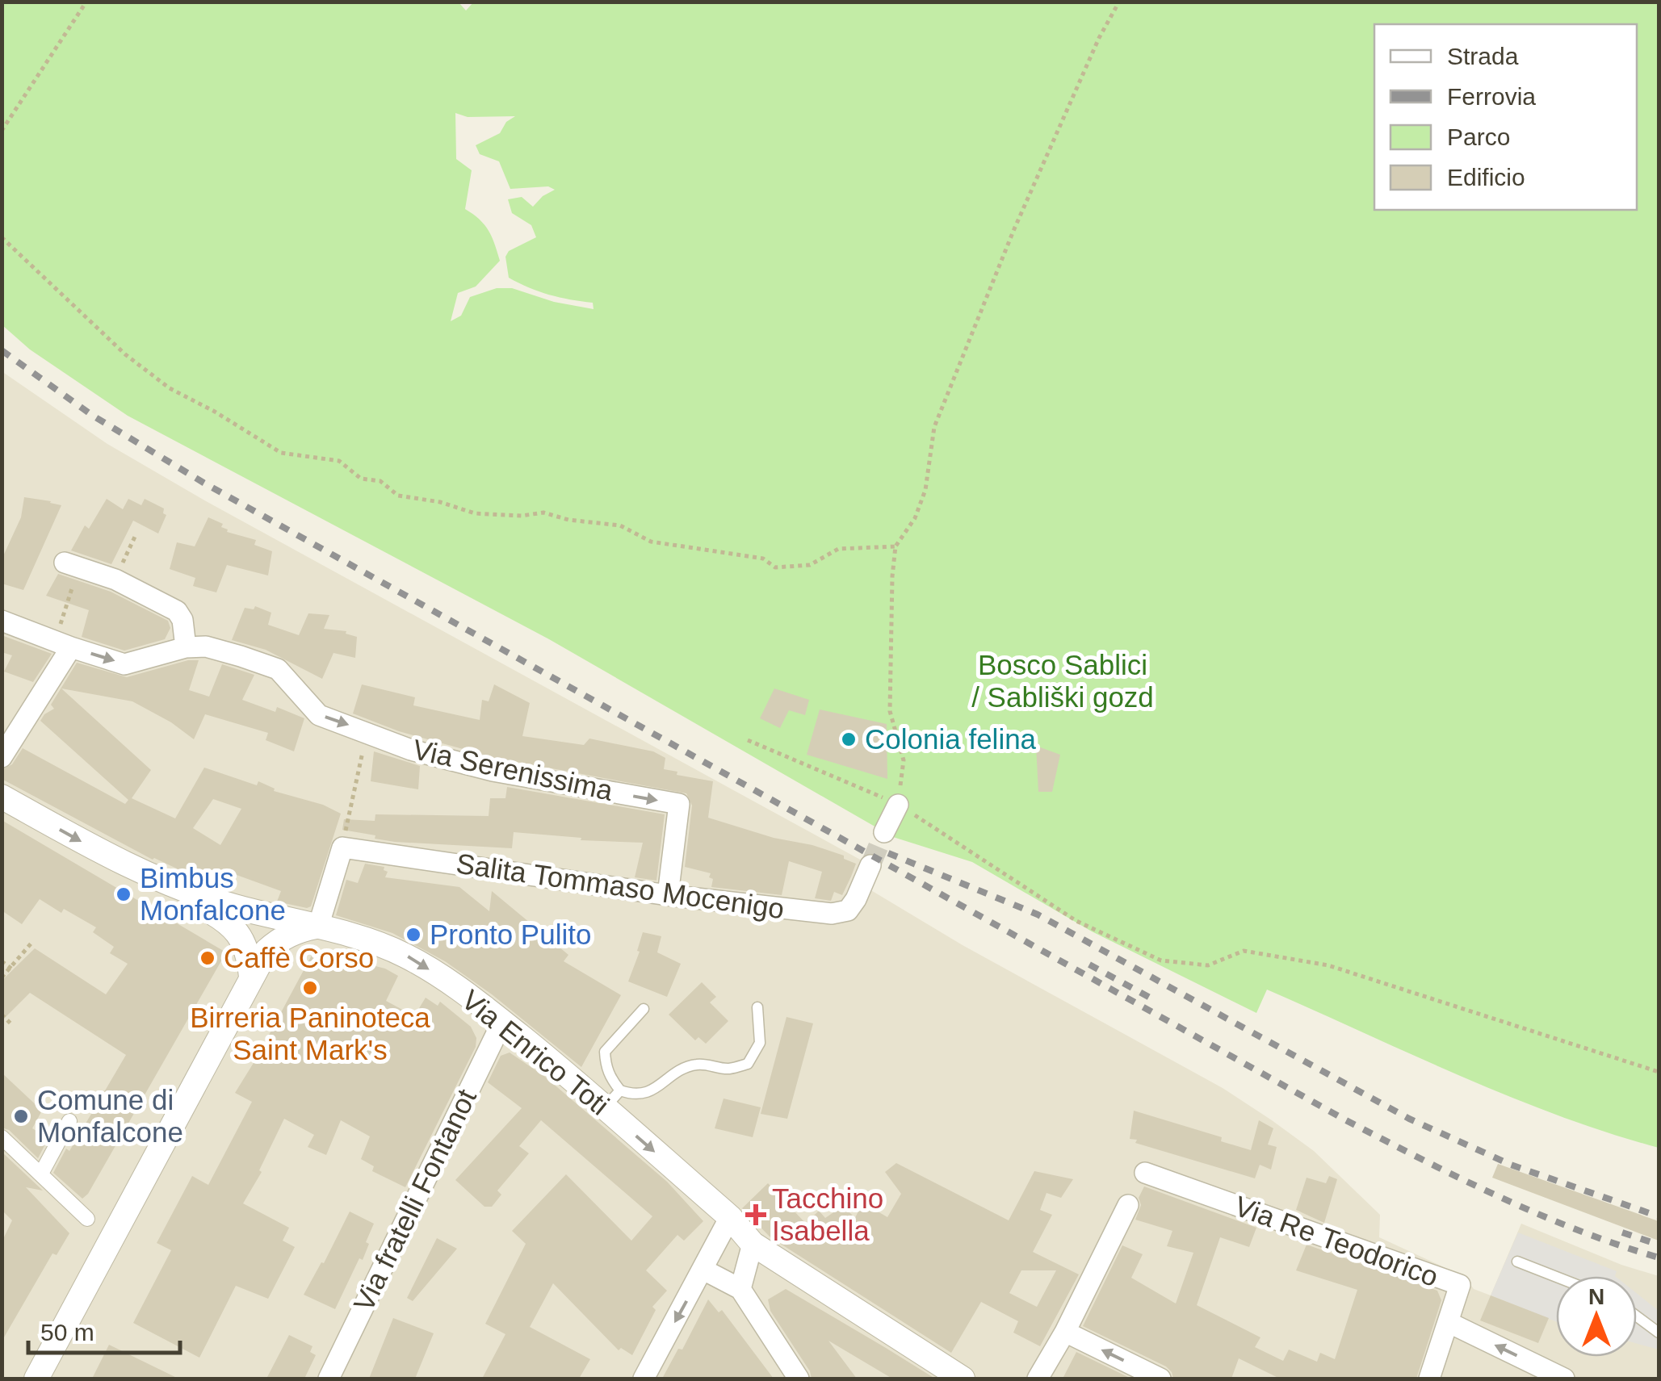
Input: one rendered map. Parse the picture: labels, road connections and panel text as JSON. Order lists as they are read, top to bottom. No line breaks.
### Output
{"streets":{"street":["Via Serenissima","Salita Tommaso Mocenigo","Via Enrico Toti","Via fratelli Fontanot","Via Re Teodorico"]},"crossings":[["Via Serenissima","Salita Tommaso Mocenigo"],["Salita Tommaso Mocenigo","Via Enrico Toti"],["Via Enrico Toti","Via fratelli Fontanot"]],"one_way":["Via Serenissima","Via Enrico Toti"],"parks":["Bosco Sablici / Sabliški gozd"],"places":{"other":["Colonia felina","Bimbus Monfalcone","Pronto Pulito","Caffè Corso","Birreria Paninoteca Saint Mark's","Comune di Monfalcone"],"health":["Tacchino Isabella"]},"legend":["Strada","Ferrovia","Parco","Edificio"],"scale_bar":"50 m","north":"top"}
